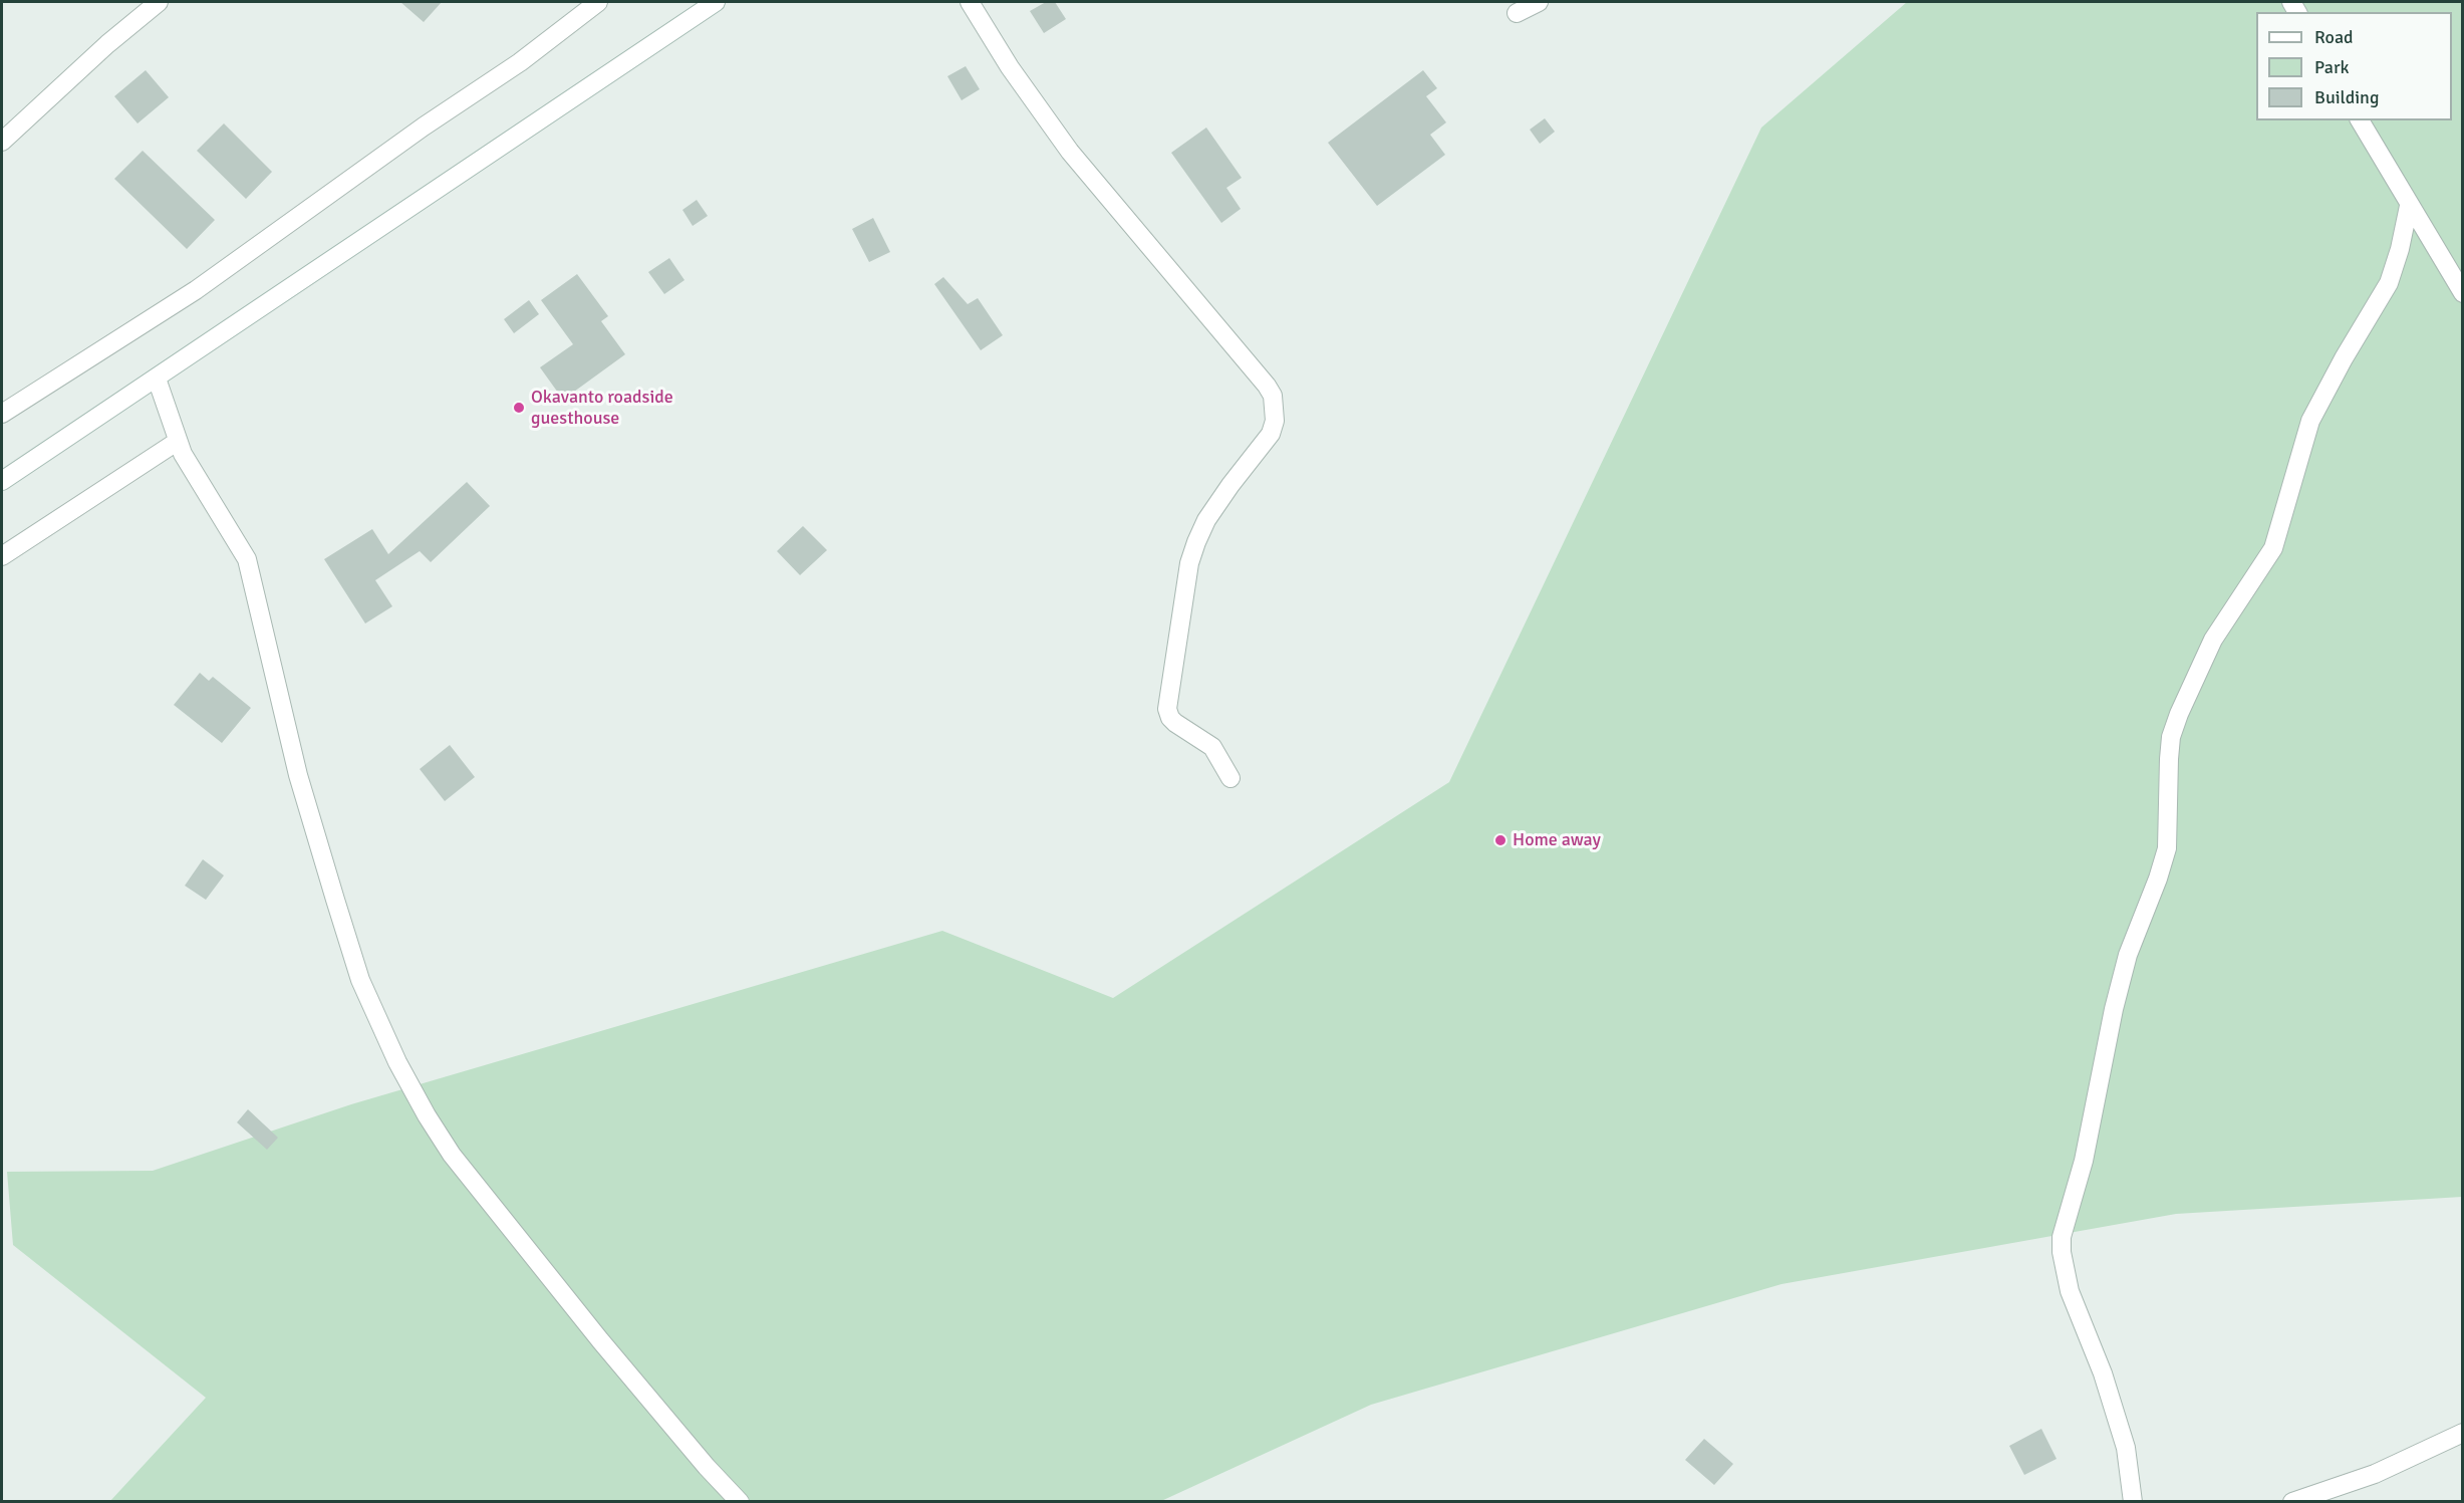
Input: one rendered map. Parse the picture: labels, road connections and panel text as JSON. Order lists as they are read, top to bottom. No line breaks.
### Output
{"places":["Okavanto roadside guesthouse","Home away"],"legend":["Road","Park","Building"]}
